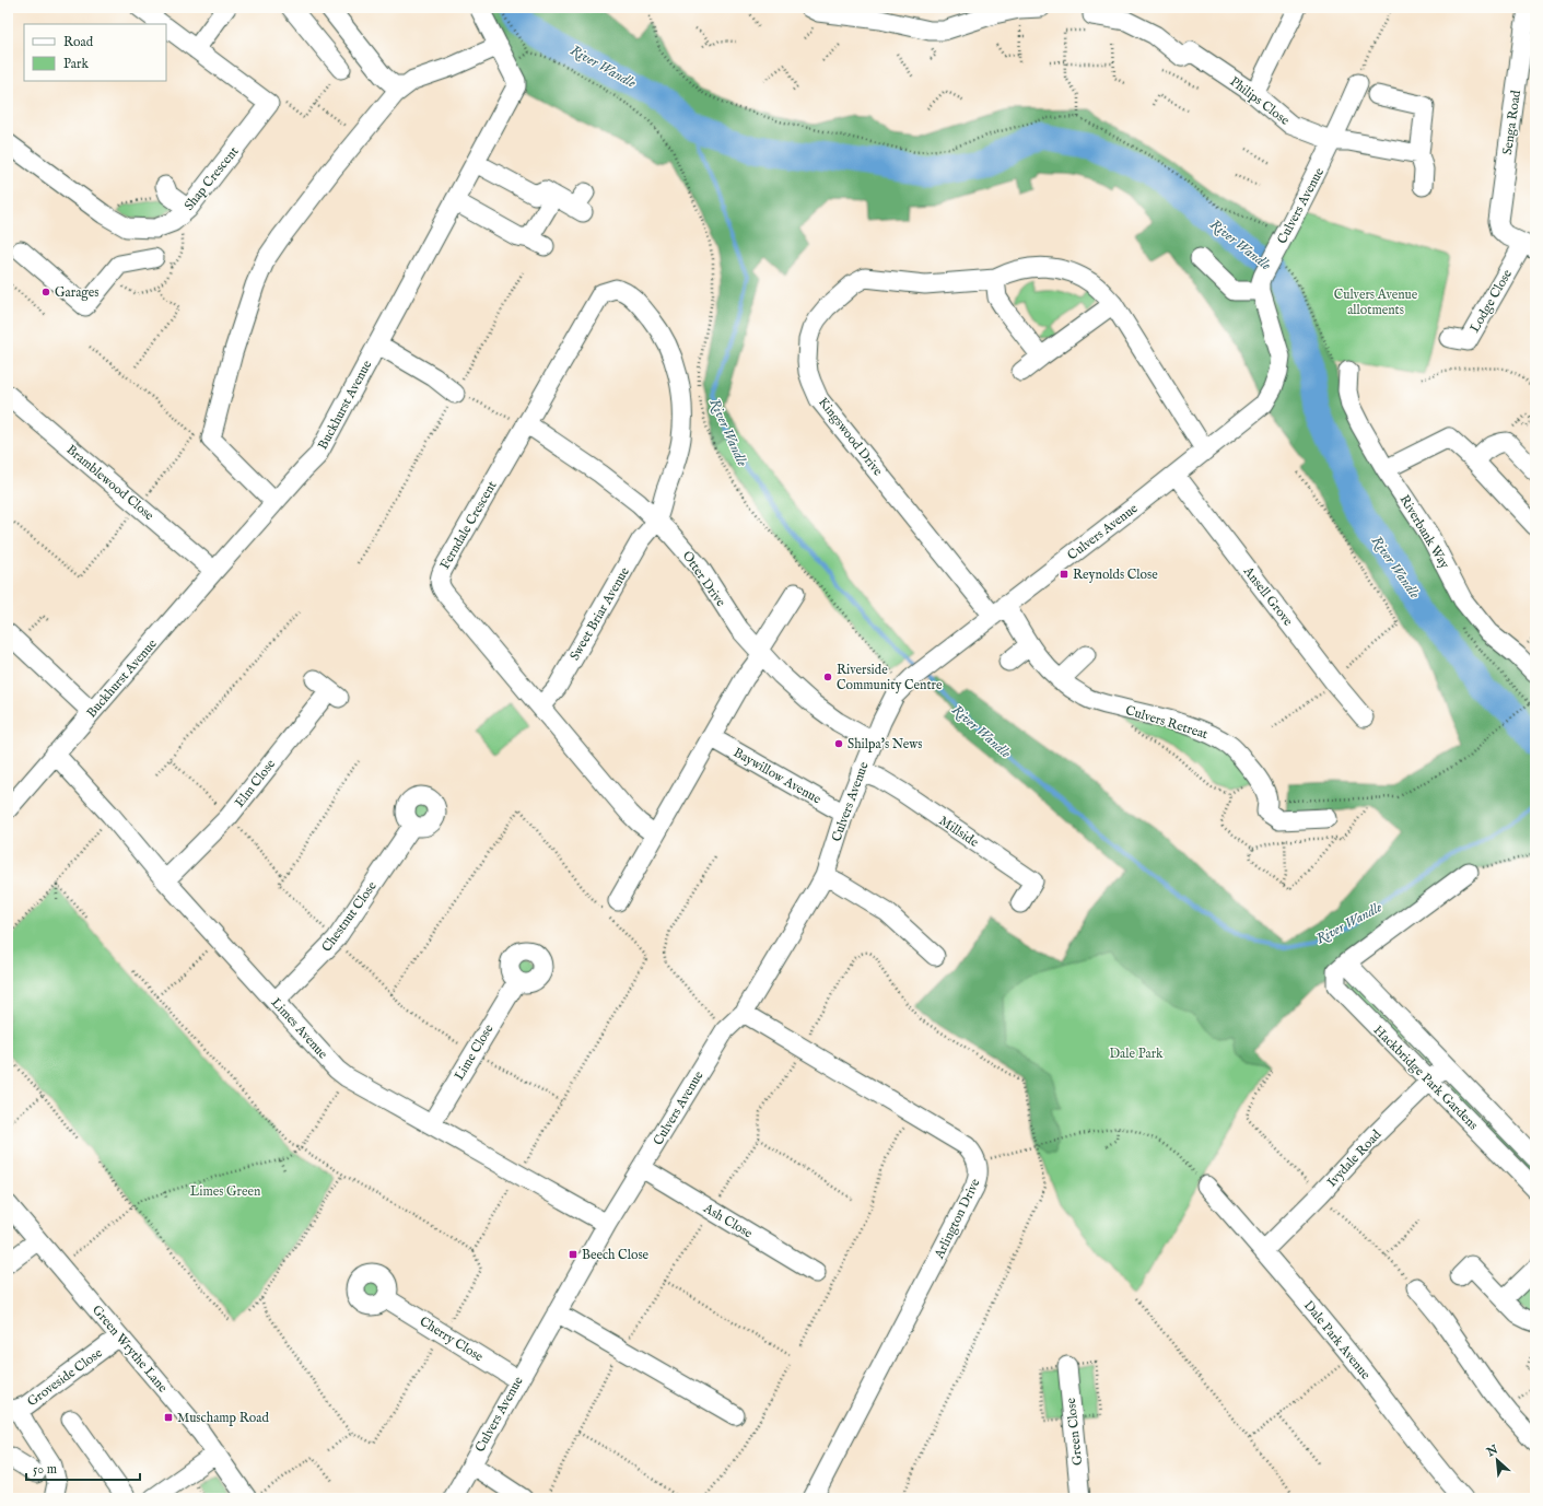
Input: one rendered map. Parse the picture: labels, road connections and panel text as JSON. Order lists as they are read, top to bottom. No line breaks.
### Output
{"streets":{"street":["Philips Close","Senga Road","Shap Crescent","Culvers Avenue","Lodge Close","Buckhurst Avenue","Kingswood Drive","Bramblewood Close","Ferndale Crescent","Riverbank Way","Otter Drive","Ansell Grove","Sweet Briar Avenue","Culvers Retreat","Baywillow Avenue","Elm Close","Millside","Chestnut Close","Limes Avenue","Lime Close","Hackbridge Park Gardens","Ivydale Road","Arlington Drive","Ash Close","Cherry Close","Dale Park Avenue","Green Wrythe Lane","Groveside Close","Green Close"]},"crossings":[["Philips Close","Culvers Avenue"],["Senga Road","Lodge Close"],["Culvers Avenue","Kingswood Drive"],["Culvers Avenue","Otter Drive"],["Culvers Avenue","Ansell Grove"],["Culvers Avenue","Culvers Retreat"],["Culvers Avenue","Baywillow Avenue"],["Culvers Avenue","Millside"],["Culvers Avenue","Limes Avenue"],["Culvers Avenue","Arlington Drive"],["Culvers Avenue","Ash Close"],["Culvers Avenue","Cherry Close"],["Buckhurst Avenue","Bramblewood Close"],["Buckhurst Avenue","Limes Avenue"],["Kingswood Drive","Culvers Retreat"],["Ferndale Crescent","Otter Drive"],["Ferndale Crescent","Sweet Briar Avenue"],["Otter Drive","Sweet Briar Avenue"],["Elm Close","Limes Avenue"],["Chestnut Close","Limes Avenue"],["Limes Avenue","Lime Close"],["Hackbridge Park Gardens","Ivydale Road"],["Ivydale Road","Dale Park Avenue"],["Green Wrythe Lane","Groveside Close"]],"water":["River Wandle"],"parks":["Culvers Avenue allotments","Dale Park","Limes Green"],"places":{"other":["Garages","Riverside Community Centre","Shilpa's News"],"transit":["Reynolds Close","Beech Close","Muschamp Road"]},"legend":["Road","Park"],"scale_bar":"50 m","north":"top left"}
